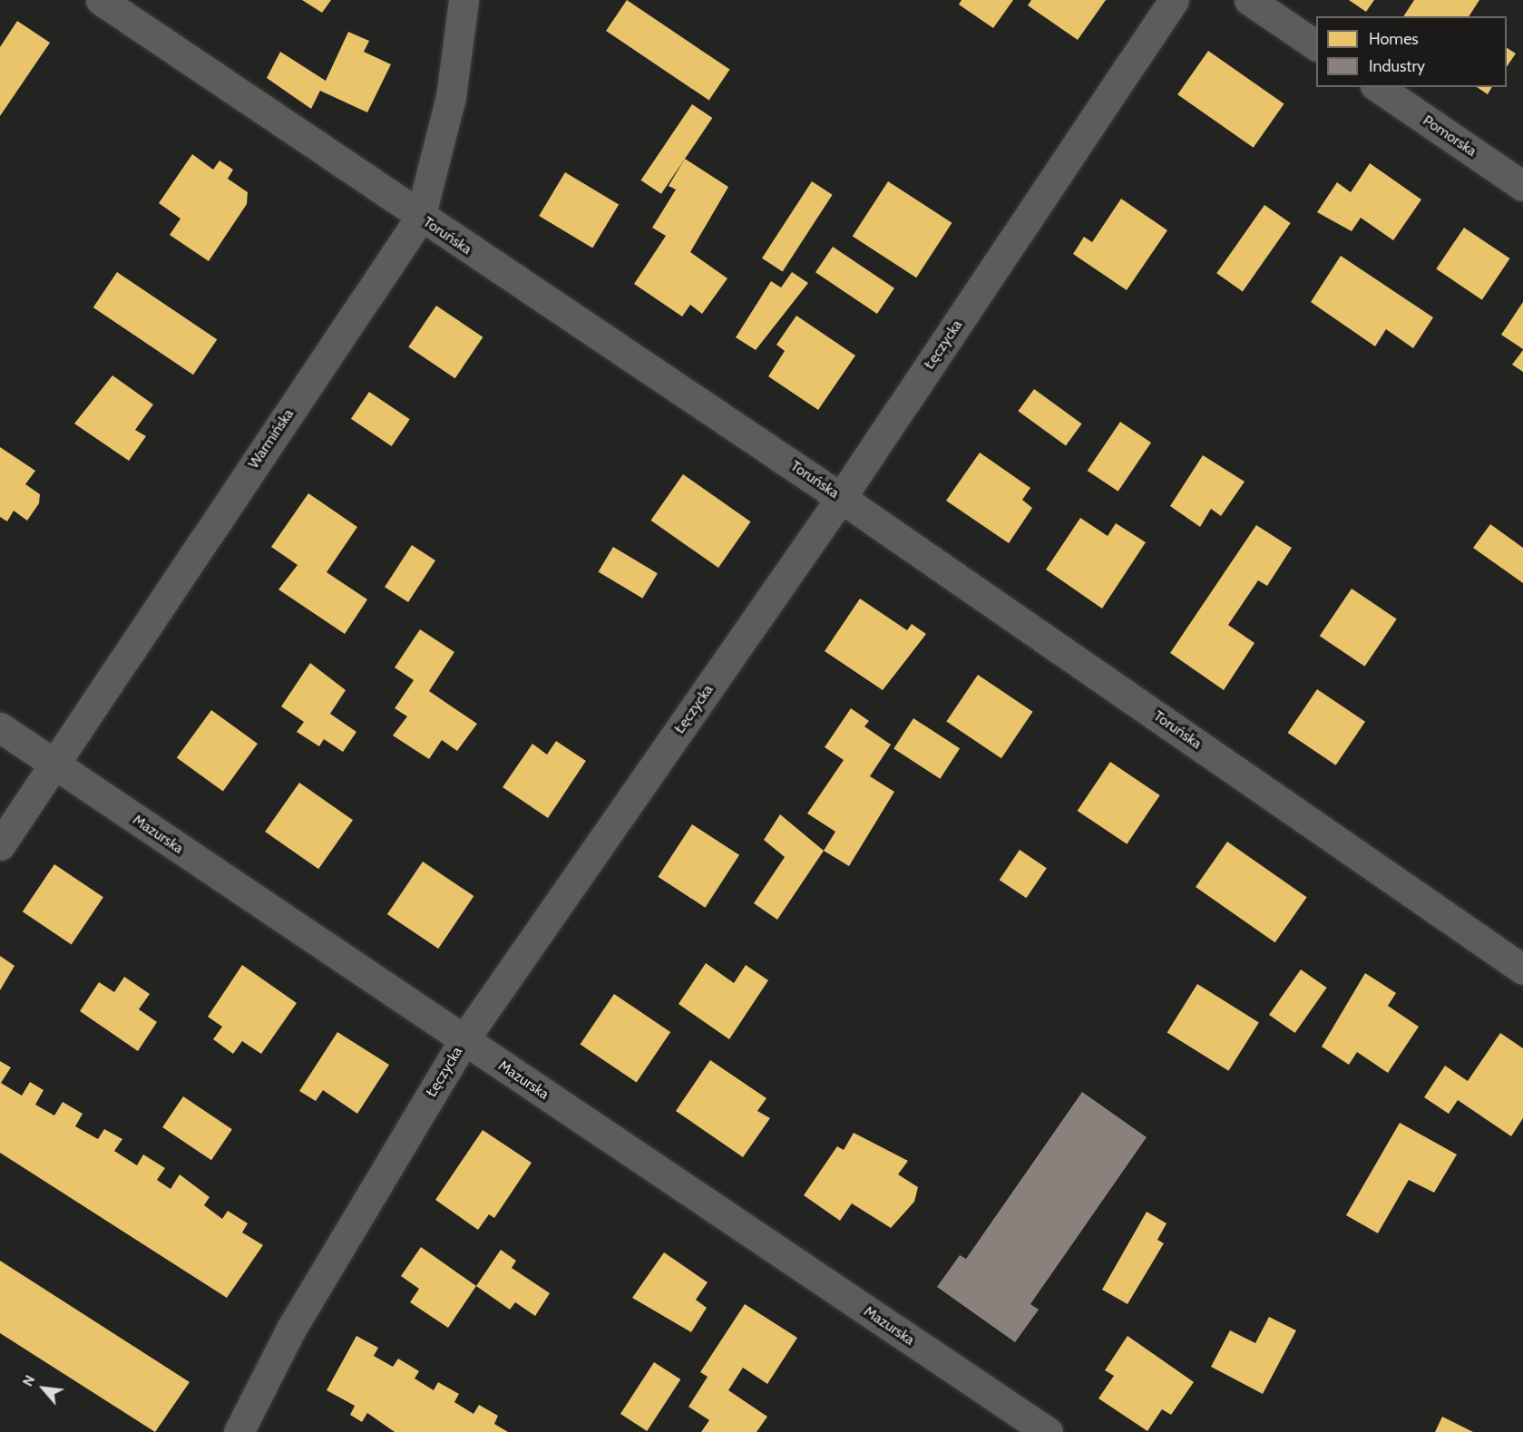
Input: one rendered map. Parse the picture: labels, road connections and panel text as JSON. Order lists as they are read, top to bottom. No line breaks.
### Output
{"streets":{"street":["Pomorska","Toruńska","Łęczycka","Warmińska","Mazurska"]},"crossings":[["Toruńska","Łęczycka"],["Toruńska","Warmińska"],["Łęczycka","Mazurska"],["Warmińska","Mazurska"]],"legend":["Homes","Industry"],"north":"top left"}
